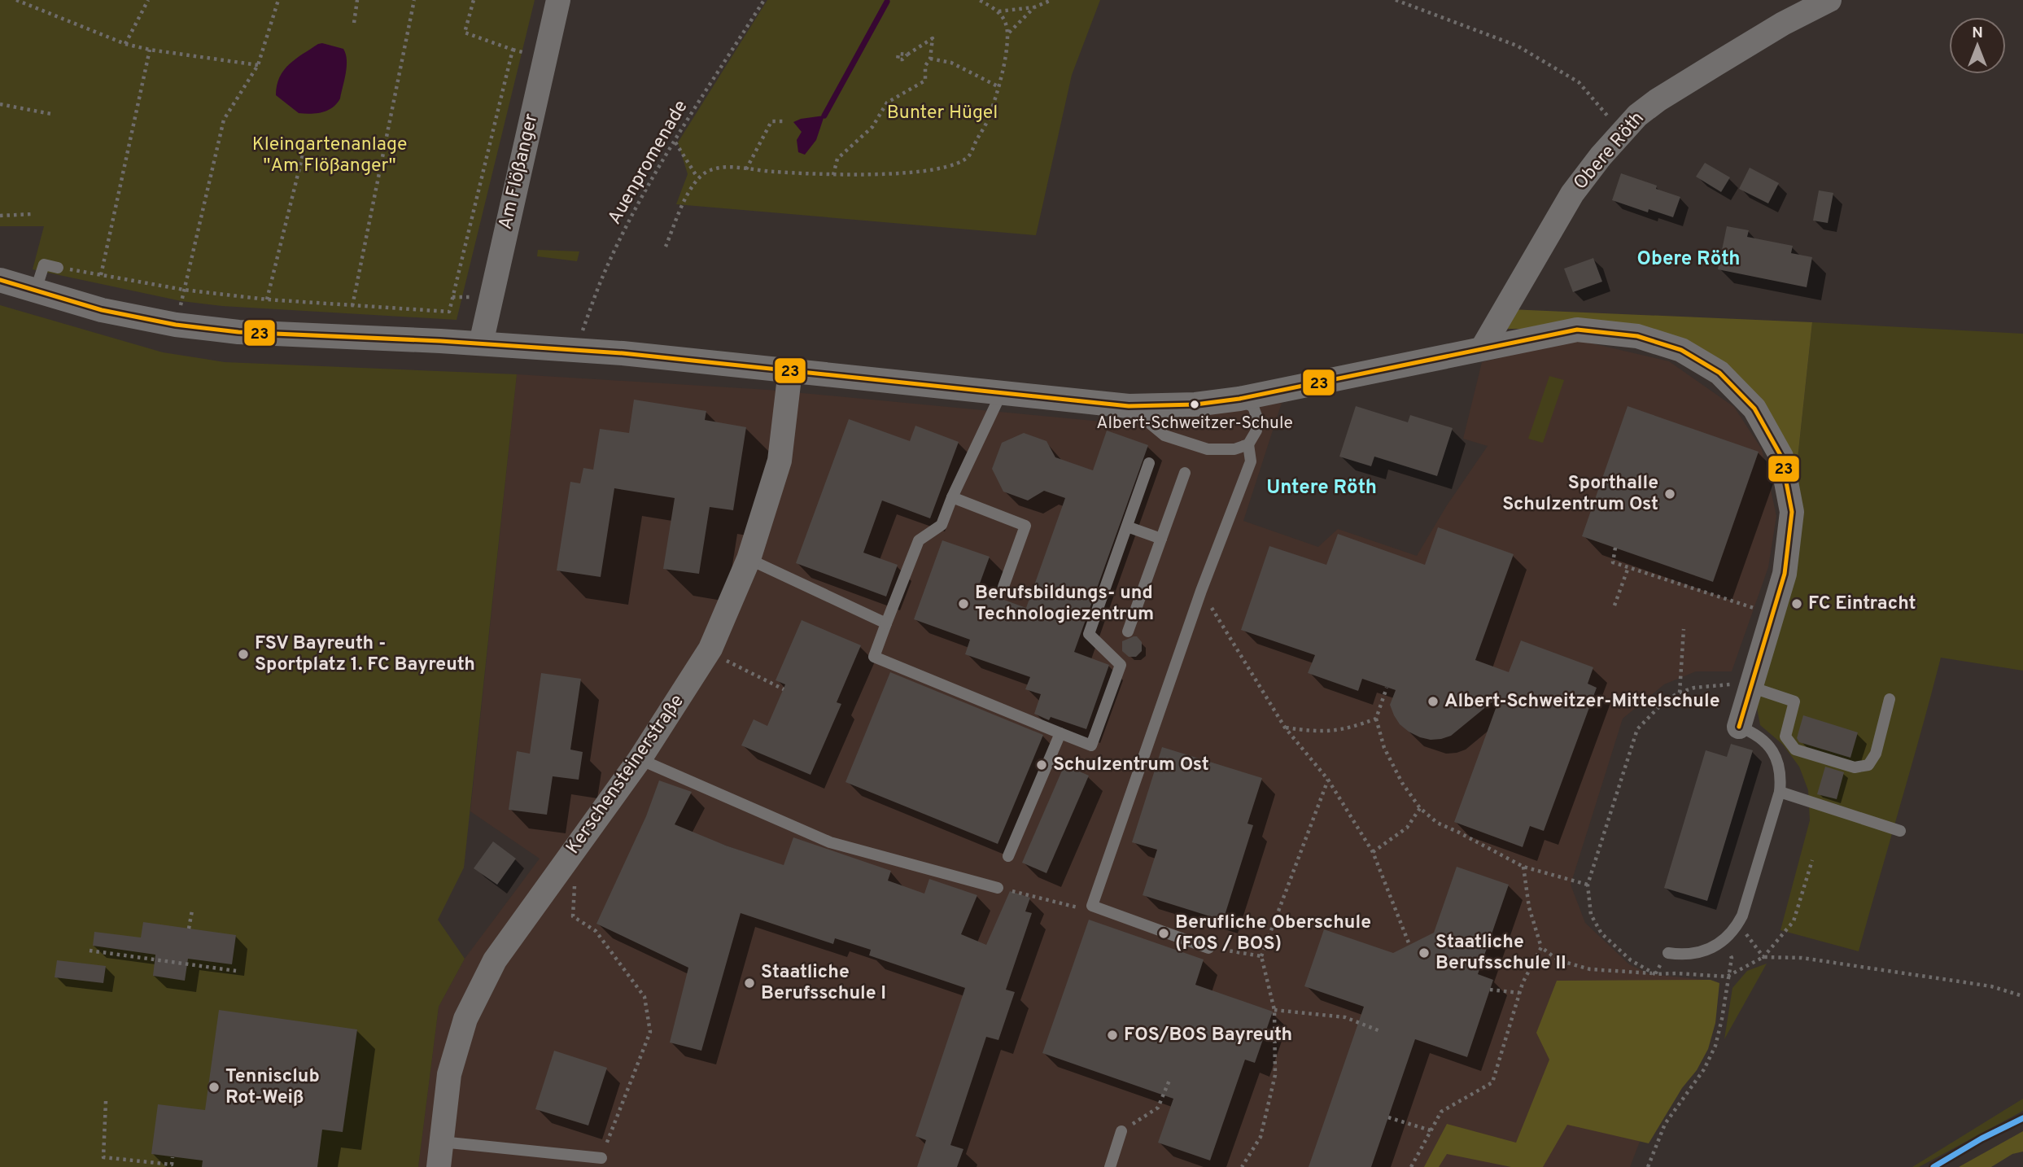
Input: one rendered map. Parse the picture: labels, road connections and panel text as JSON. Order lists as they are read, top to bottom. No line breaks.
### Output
{"streets":{"street":["Obere Röth","Am Flößanger","Kerschensteinerstraße"],"path":["Auenpromenade"]},"districts":["Obere Röth","Untere Röth"],"parks":["Bunter Hügel","Kleingartenanlage \"Am Flößanger\""],"places":["Albert-Schweitzer-Schule","Sporthalle Schulzentrum Ost","Berufsbildungs- und Technologiezentrum","FC Eintracht","FSV Bayreuth - Sportplatz 1. FC Bayreuth","Albert-Schweitzer-Mittelschule","Schulzentrum Ost","Berufliche Oberschule (FOS / BOS)","Staatliche Berufsschule II","Staatliche Berufsschule I","FOS/BOS Bayreuth","Tennisclub Rot-Weiß"],"lines":["transit line 23"],"north":"top"}
